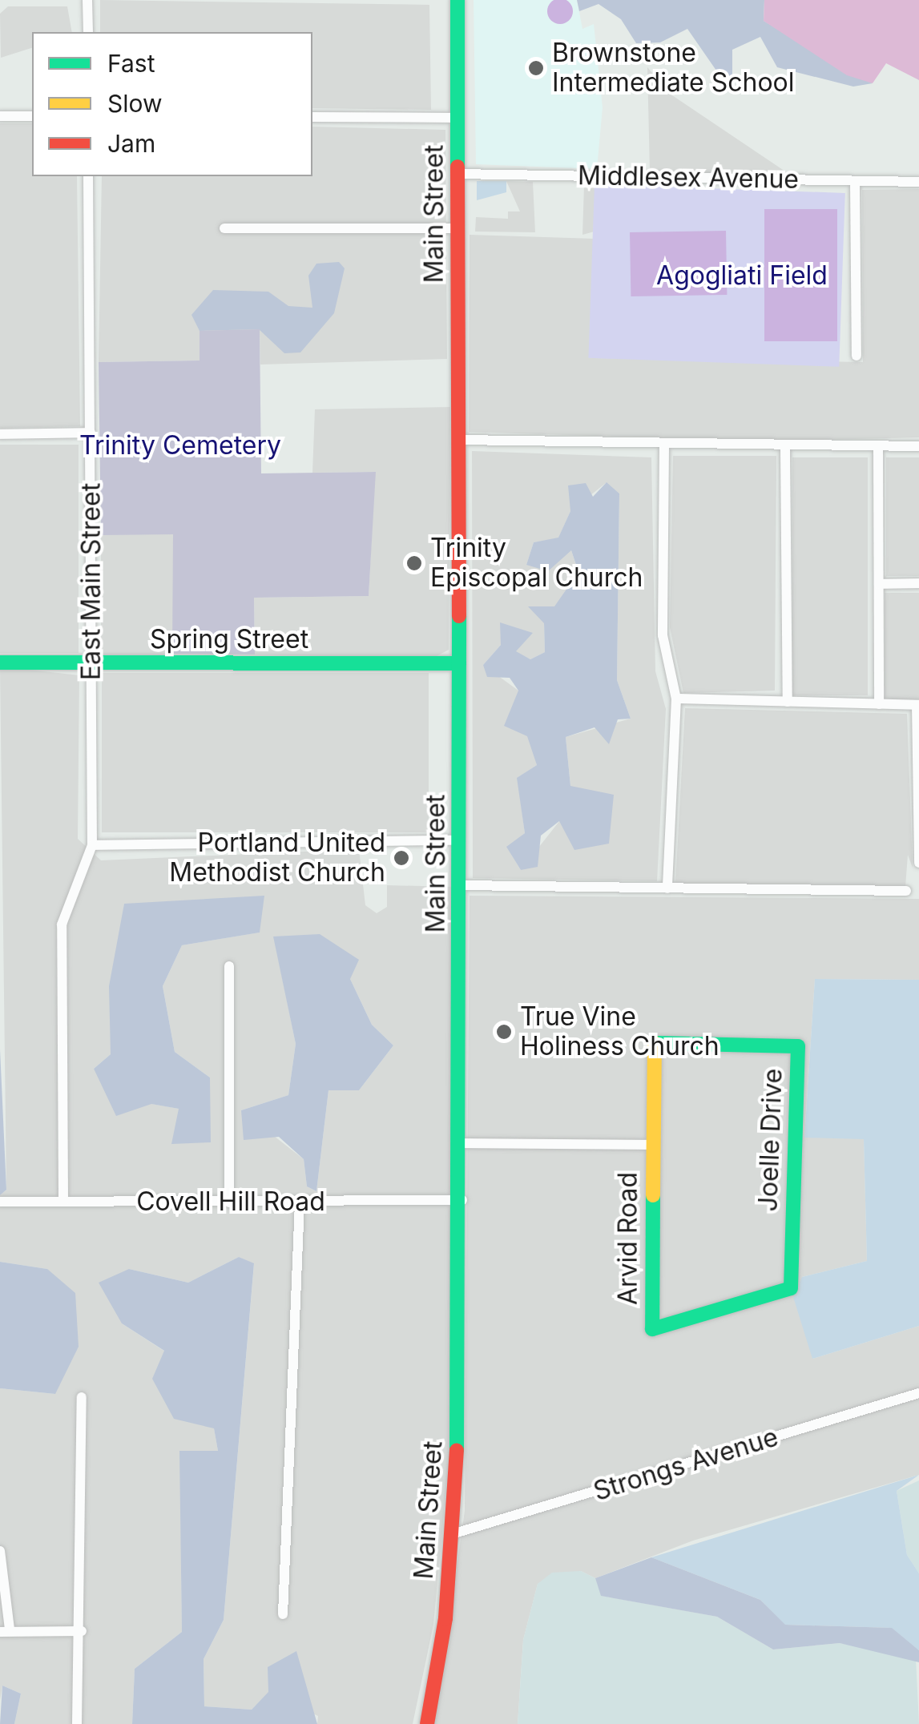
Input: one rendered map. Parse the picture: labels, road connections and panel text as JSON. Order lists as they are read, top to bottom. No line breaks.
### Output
{"streets":{"main road":["Main Street","Spring Street","Joelle Drive","Arvid Road"],"street":["Middlesex Avenue","East Main Street","Covell Hill Road","Strongs Avenue"]},"crossings":[["Middlesex Avenue","Main Street"],["Main Street","Spring Street"],["Main Street","Covell Hill Road"],["Main Street","Arvid Road"],["Main Street","Strongs Avenue"],["East Main Street","Spring Street"],["Joelle Drive","Arvid Road"]],"parks":["Agogliati Field","Trinity Cemetery"],"places":["Brownstone Intermediate School","Trinity Episcopal Church","Portland United Methodist Church","True Vine Holiness Church"],"legend":["Fast","Slow","Jam"]}
